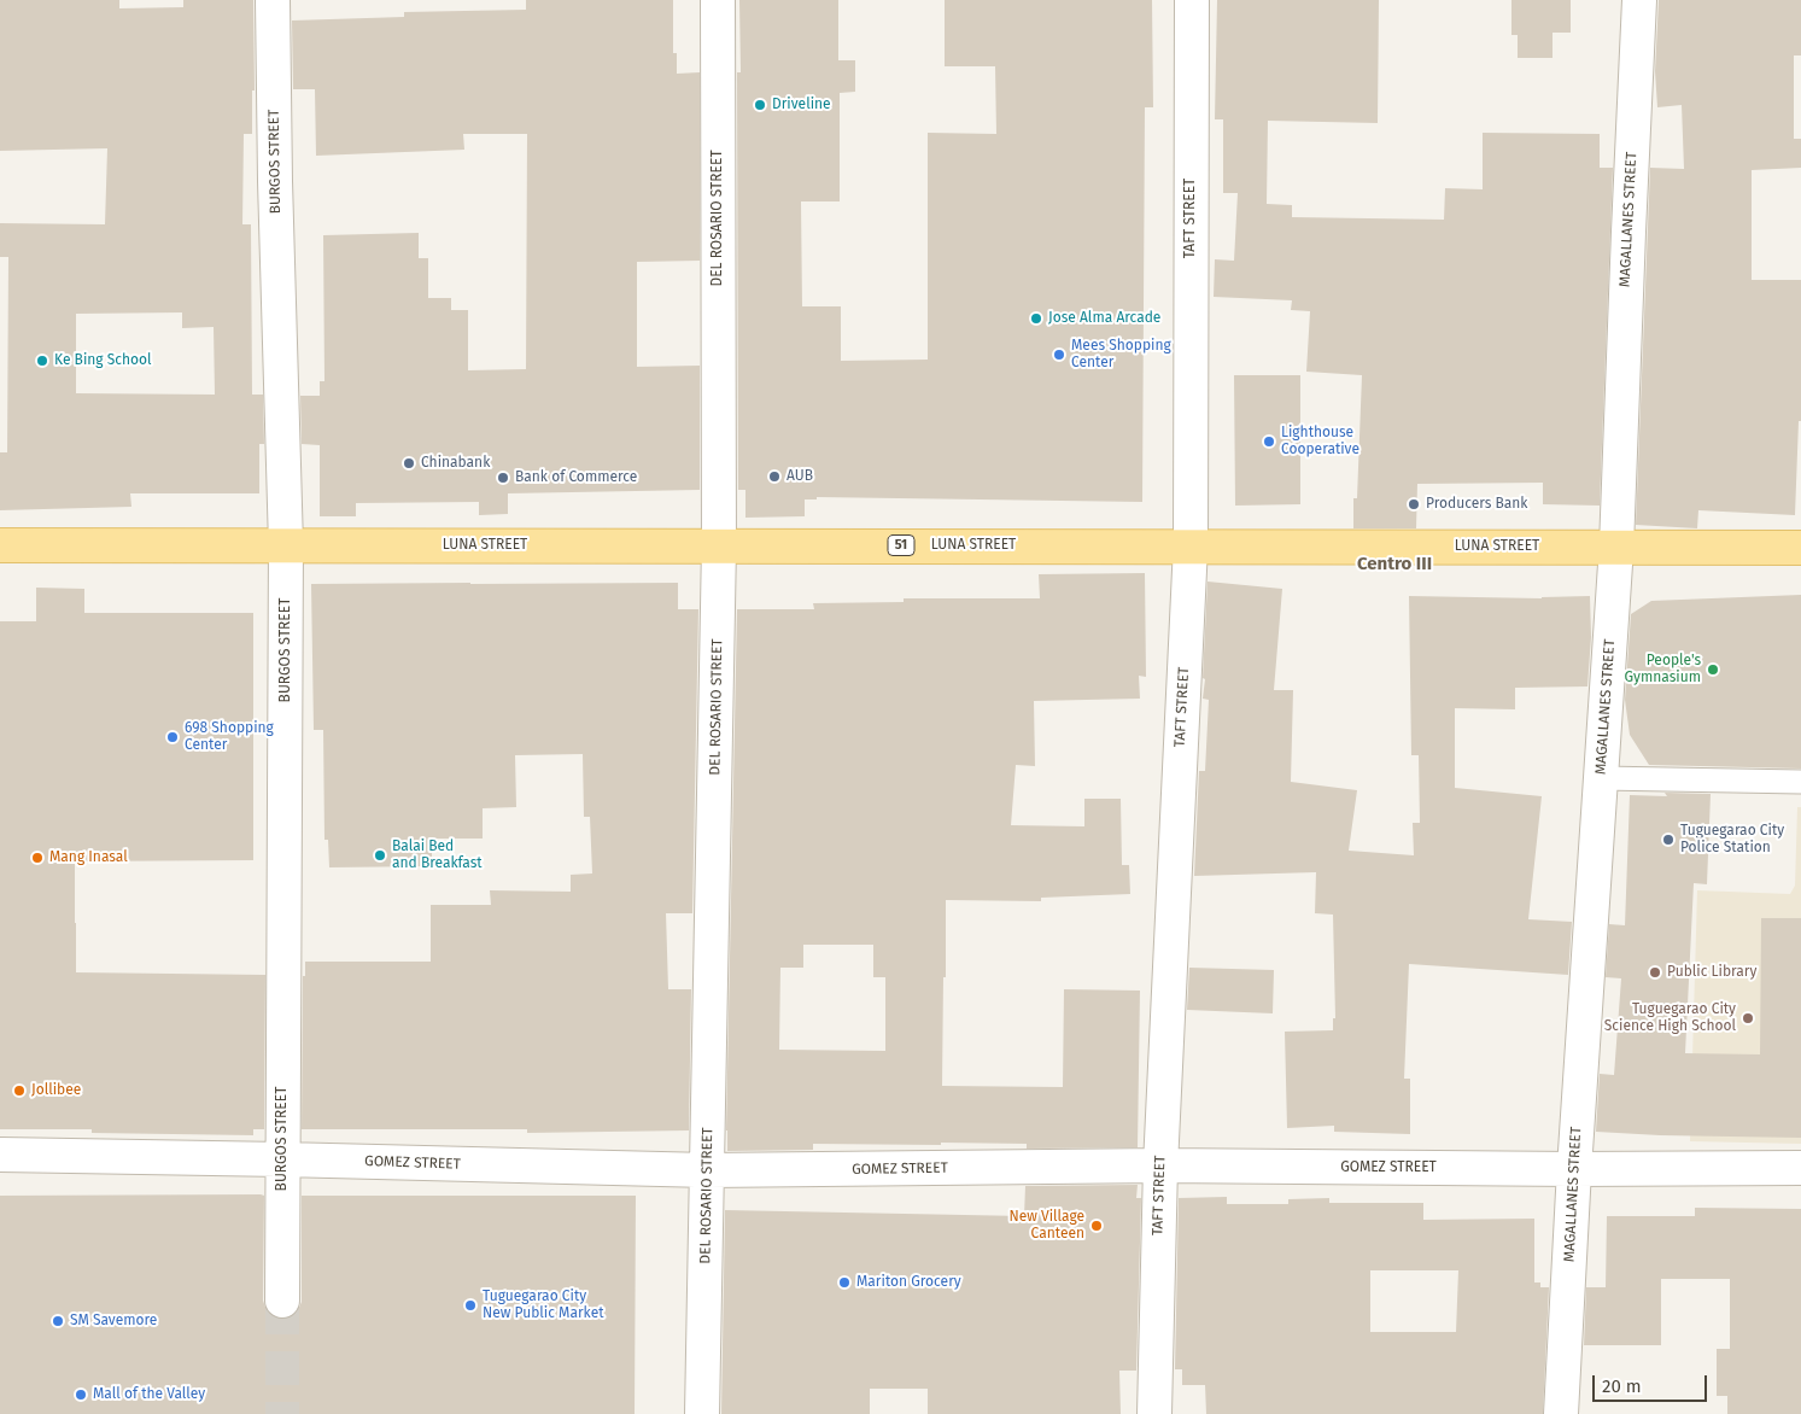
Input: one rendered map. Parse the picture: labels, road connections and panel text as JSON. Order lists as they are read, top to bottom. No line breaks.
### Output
{"streets":{"main road":["LUNA STREET","51"],"street":["BURGOS STREET","DEL ROSARIO STREET","TAFT STREET","MAGALLANES STREET","GOMEZ STREET"]},"crossings":[["BURGOS STREET","LUNA STREET"],["BURGOS STREET","GOMEZ STREET"],["DEL ROSARIO STREET","LUNA STREET"],["DEL ROSARIO STREET","GOMEZ STREET"],["TAFT STREET","LUNA STREET"],["TAFT STREET","GOMEZ STREET"],["MAGALLANES STREET","LUNA STREET"],["MAGALLANES STREET","GOMEZ STREET"]],"districts":["Centro III"],"places":["Driveline","Jose Alma Arcade","Mees Shopping Center","Ke Bing School","Lighthouse Cooperative","Chinabank","AUB","Bank of Commerce","Producers Bank","People's Gymnasium","698 Shopping Center","Tuguegarao City Police Station","Balai Bed and Breakfast","Mang Inasal","Public Library","Tuguegarao City Science High School","Jollibee","New Village Canteen","Mariton Grocery","Tuguegarao City New Public Market","SM Savemore","Mall of the Valley"],"scale_bar":"20 m"}
